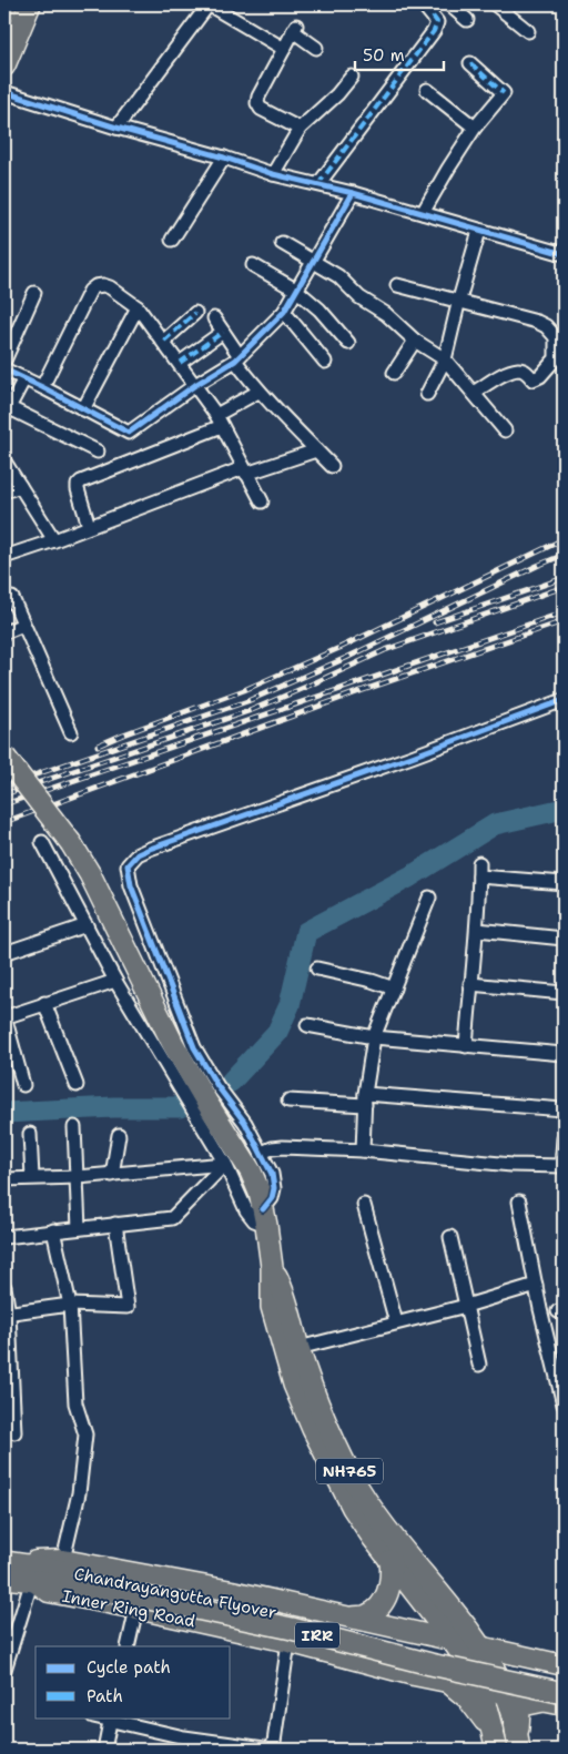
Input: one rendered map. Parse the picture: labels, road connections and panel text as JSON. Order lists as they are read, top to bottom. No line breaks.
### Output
{"streets":{"highway":["NH765","Chandrayangutta Flyover","Inner Ring Road","IRR"]},"crossings":[["NH765","Inner Ring Road"],["NH765","IRR"],["Chandrayangutta Flyover","Inner Ring Road"],["Chandrayangutta Flyover","IRR"],["Inner Ring Road","IRR"]],"legend":["Cycle path","Path"],"scale_bar":"50 m"}
